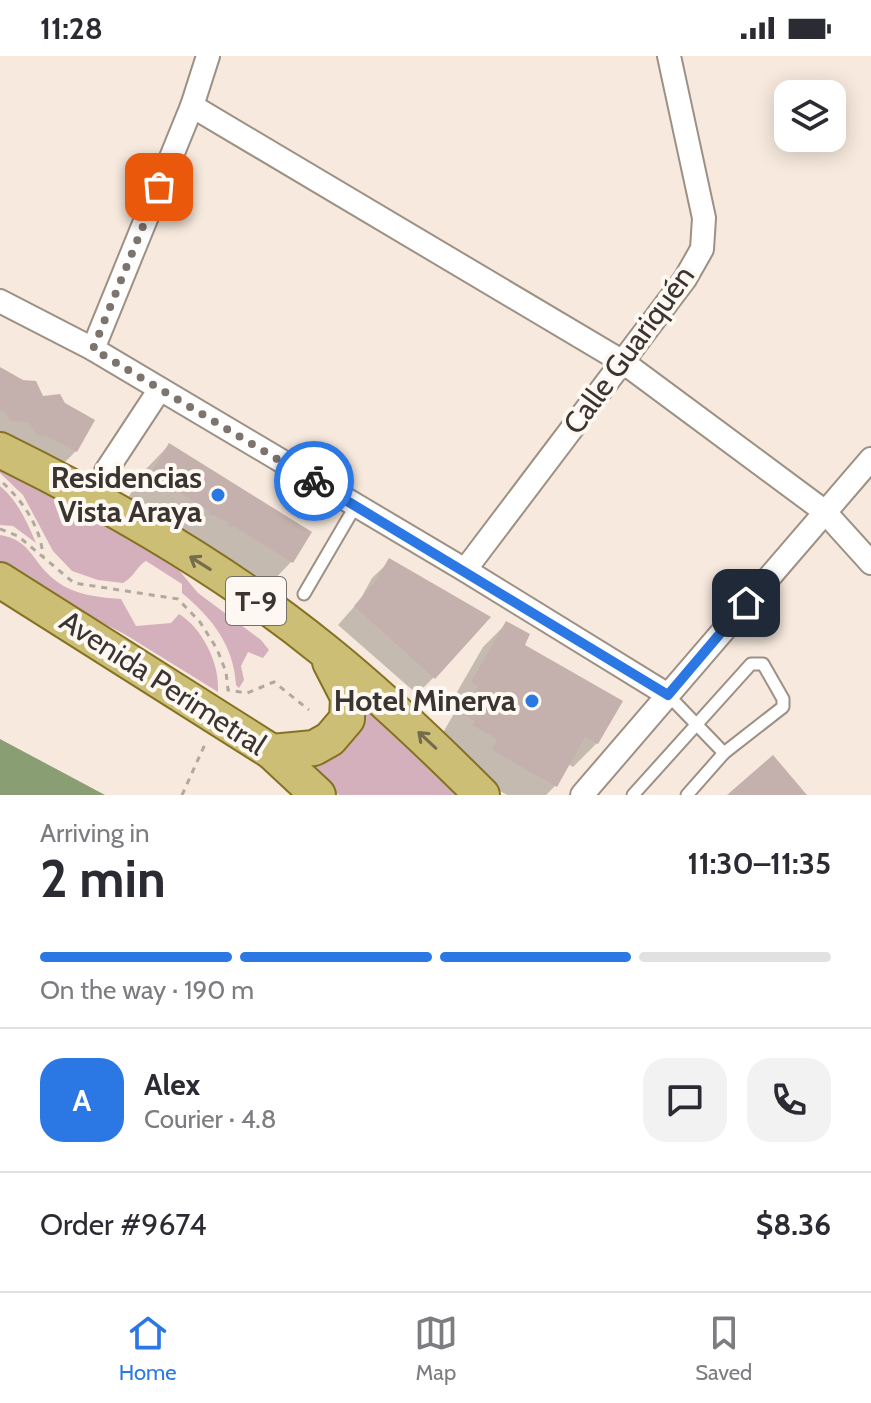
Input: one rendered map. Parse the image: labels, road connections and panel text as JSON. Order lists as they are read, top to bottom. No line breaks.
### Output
{"streets":{"main road":["T-9","Avenida Perimetral"],"street":["Calle Guariquén"]},"crossings":[["T-9","Avenida Perimetral"]],"places":["Residencias Vista Araya","Hotel Minerva"],"page":{"status":"11:28","heading":["2 min","Arriving in","11:30–11:35"],"panel":["Alex","Courier · 4.8","Order #9674","$8.36"],"bar":"On the way · 190 m","round":"A","tabs":["Home","Map","Saved"]}}
